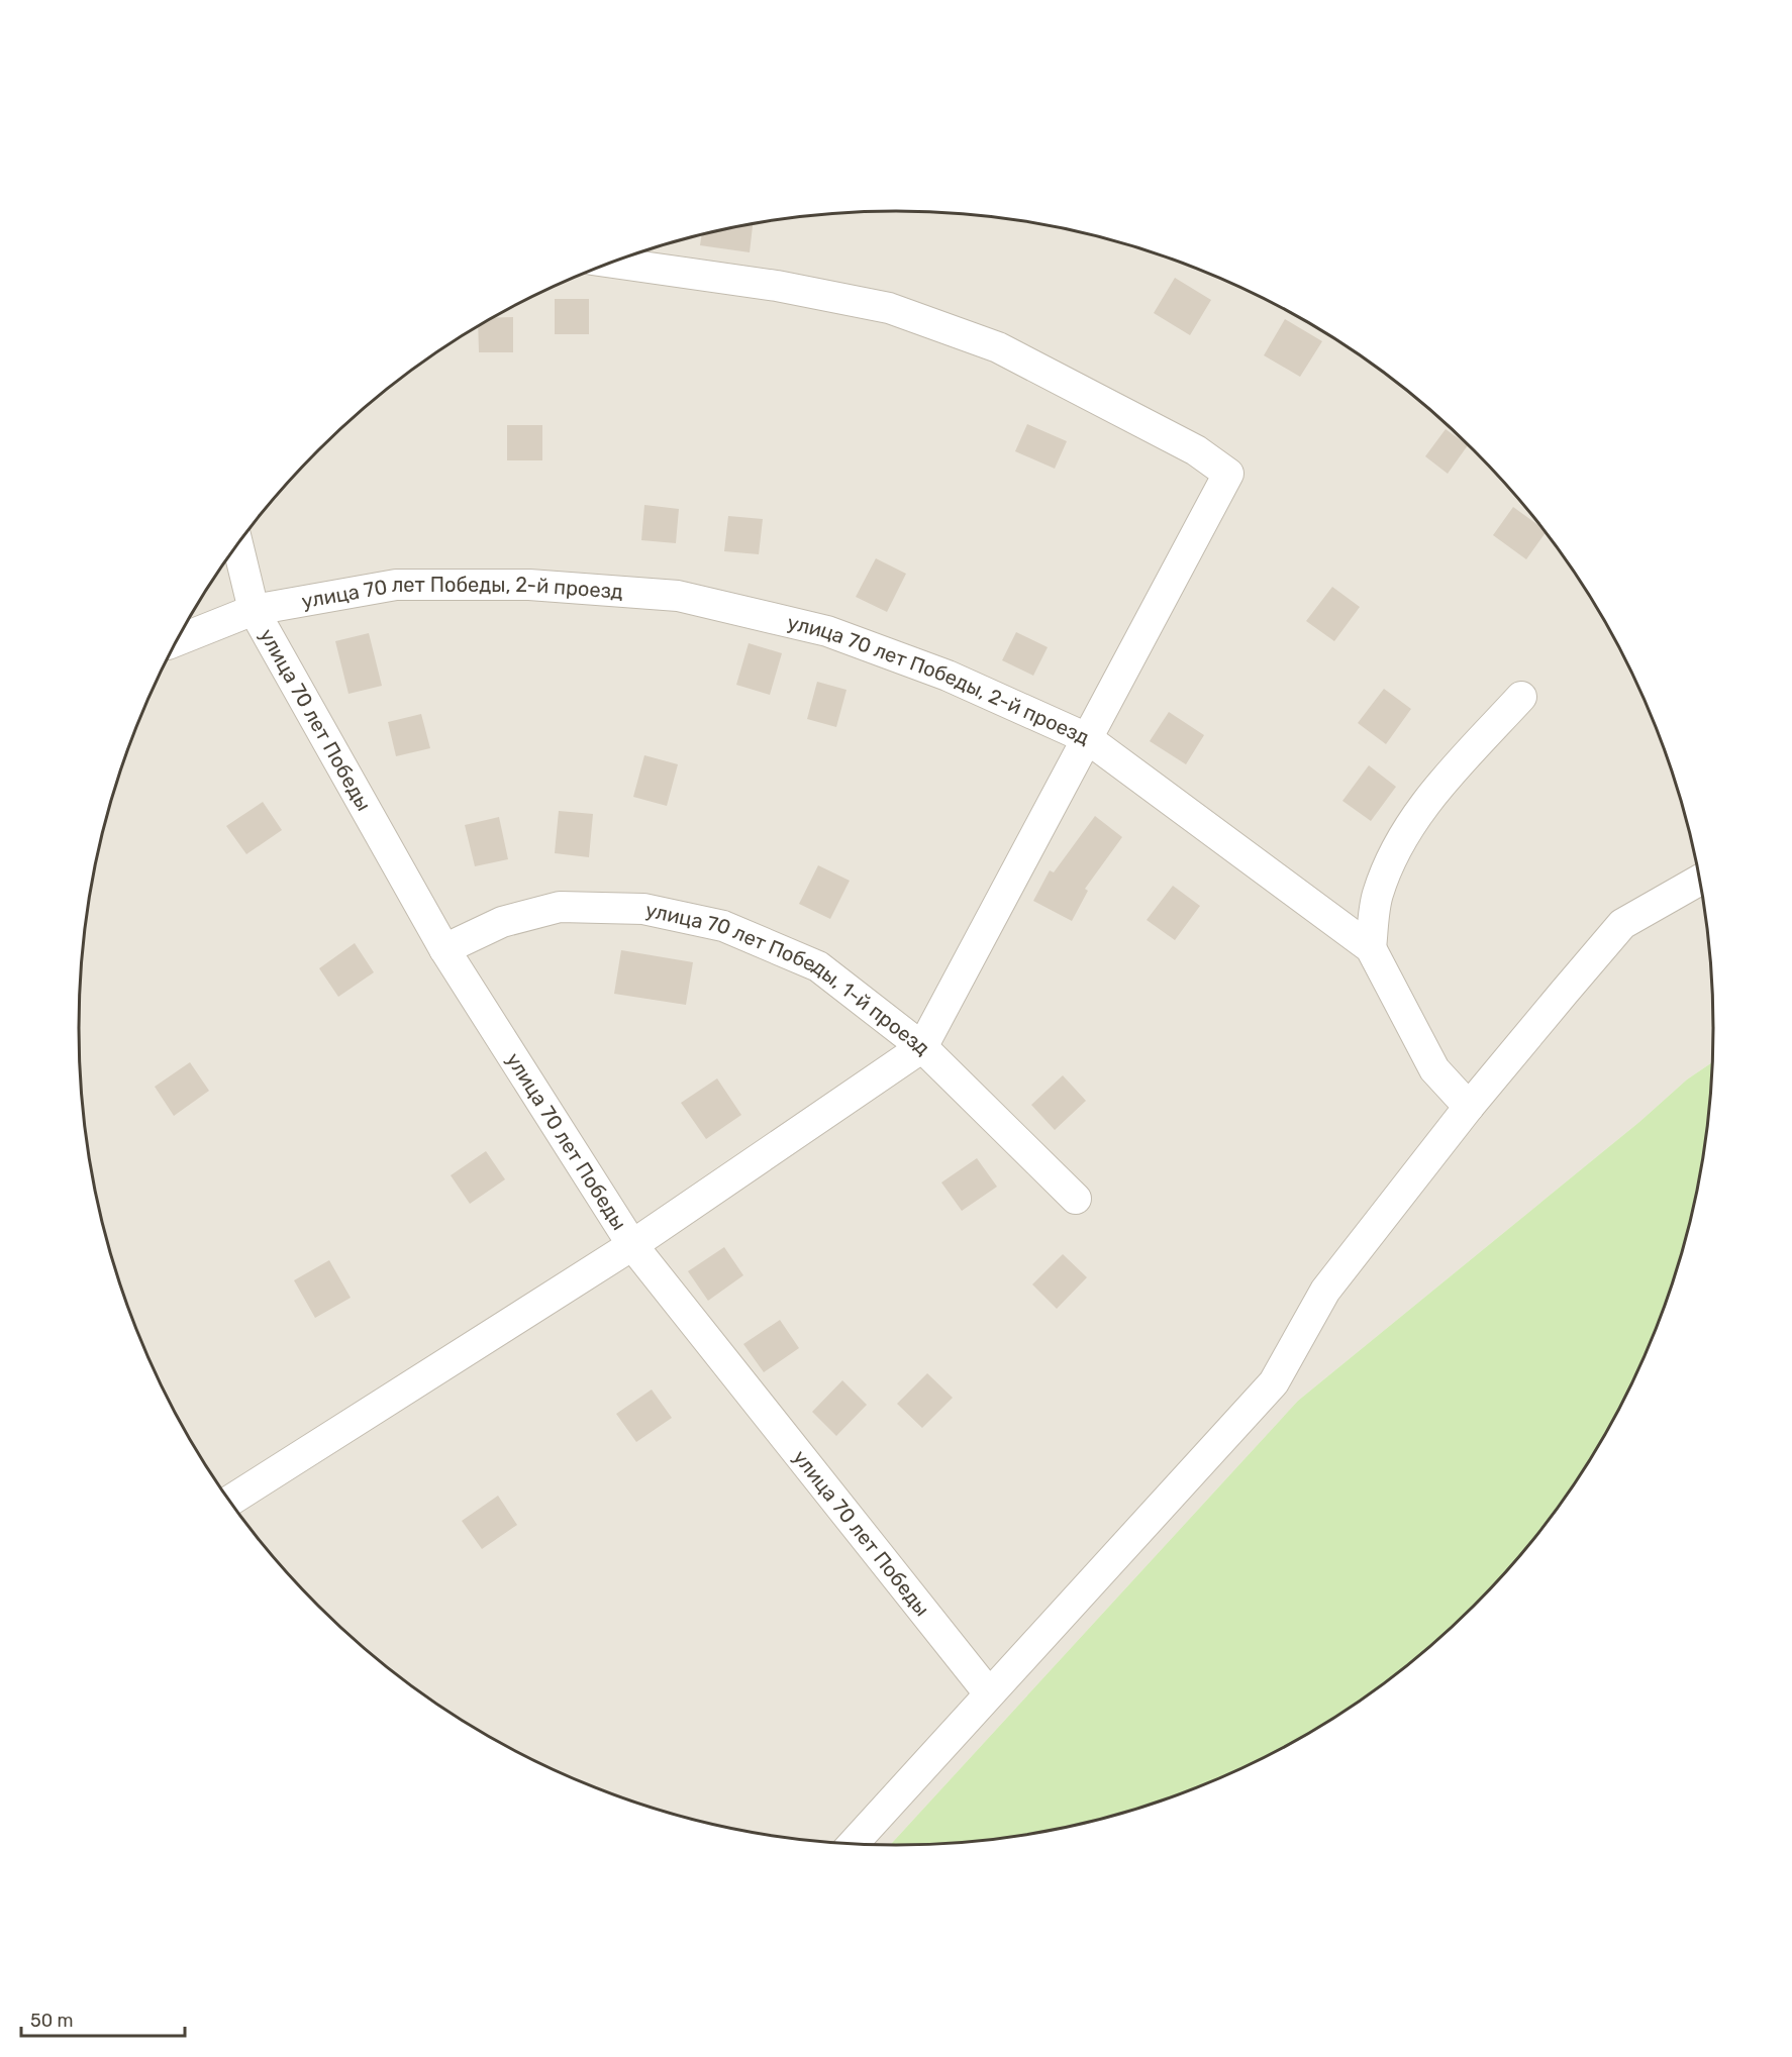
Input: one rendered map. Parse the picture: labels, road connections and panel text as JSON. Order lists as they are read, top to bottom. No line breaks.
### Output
{"streets":{"street":["улица 70 лет Победы, 2-й проезд","улица 70 лет Победы","улица 70 лет Победы, 1-й проезд"]},"crossings":[["улица 70 лет Победы, 2-й проезд","улица 70 лет Победы"],["улица 70 лет Победы","улица 70 лет Победы, 1-й проезд"]],"scale_bar":"50 m"}
